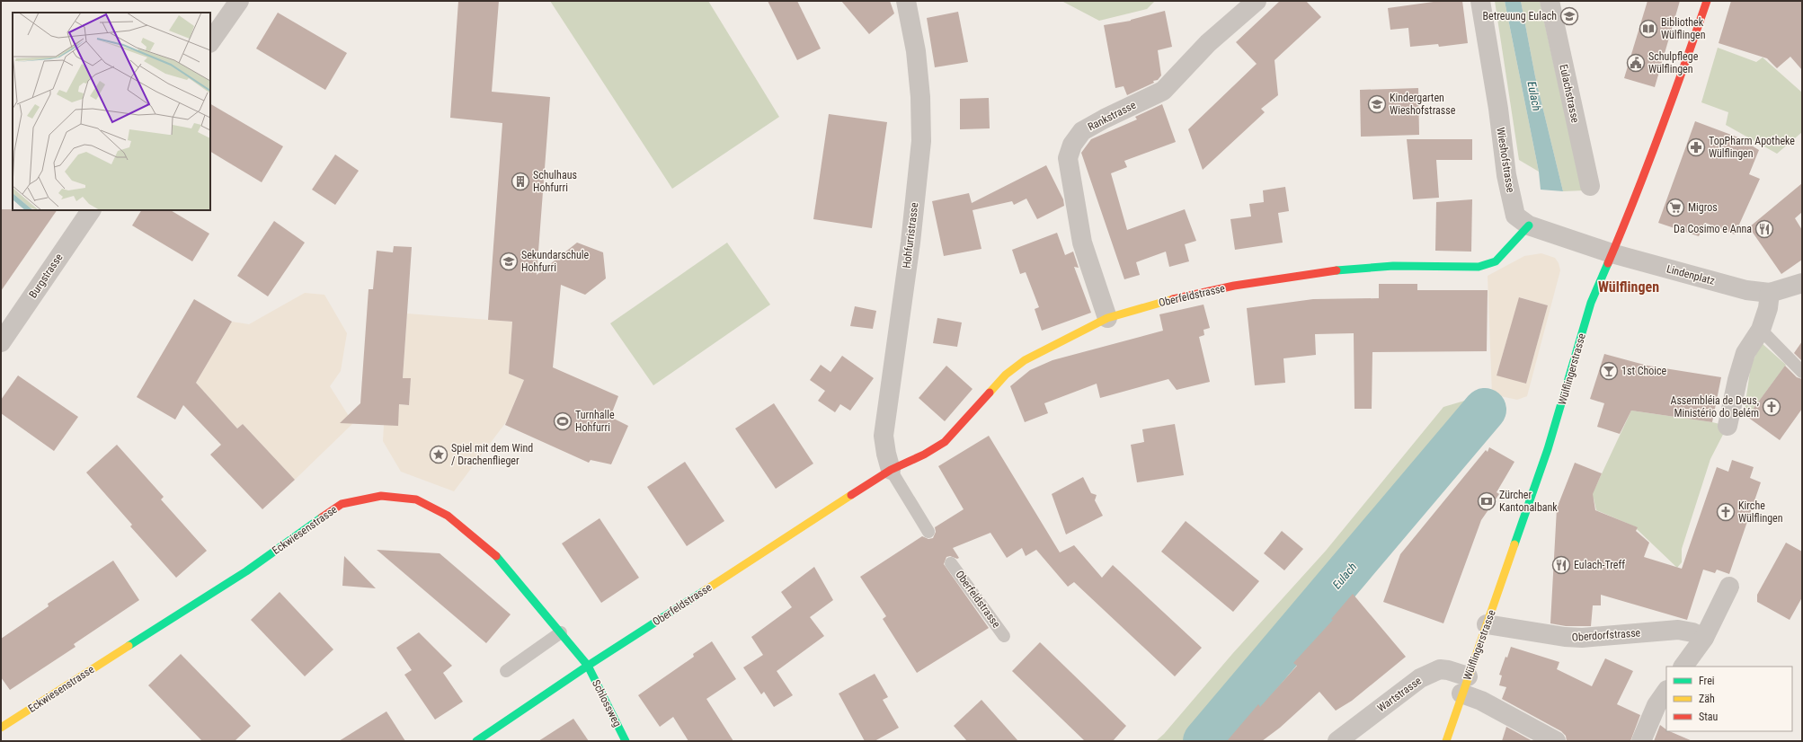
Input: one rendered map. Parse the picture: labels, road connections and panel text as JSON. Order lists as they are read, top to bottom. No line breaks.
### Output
{"streets":{"street":["Eulachstrasse","Rankstrasse","Wieshofstrasse","Hohfurristrasse","Lindenplatz","Burgstrasse","Oberfeldstrasse","Wülflingerstrasse","Eckwiesenstrasse","Oberdorfstrasse","Wartstrasse","Schlossweg"]},"crossings":[["Rankstrasse","Oberfeldstrasse"],["Wieshofstrasse","Lindenplatz"],["Wieshofstrasse","Oberfeldstrasse"],["Wieshofstrasse","Wülflingerstrasse"],["Hohfurristrasse","Oberfeldstrasse"],["Lindenplatz","Wülflingerstrasse"],["Oberfeldstrasse","Eckwiesenstrasse"],["Oberfeldstrasse","Schlossweg"],["Wülflingerstrasse","Oberdorfstrasse"],["Wülflingerstrasse","Wartstrasse"],["Eckwiesenstrasse","Schlossweg"]],"districts":["Wülflingen"],"water":["Eulach"],"places":{"school or university":["Betreuung Eulach","Kindergarten Wieshofstrasse","Sekundarschule Hohfurri"],"library":["Bibliothek Wülflingen"],"public building":["Schulpflege Wülflingen"],"pharmacy":["TopPharm Apotheke Wülflingen"],"building":["Schulhaus Hohfurri"],"supermarket":["Migros"],"restaurant":["Da Cosimo e Anna","Eulach-Treff"],"bar":["1st Choice"],"church":["Assembléia de Deus, Ministério do Belém","Kirche Wülflingen"],"sports":["Turnhalle Hohfurri"],"place":["Spiel mit dem Wind / Drachenflieger"],"bank":["Zürcher Kantonalbank"]},"legend":["Frei","Zäh","Stau"]}
